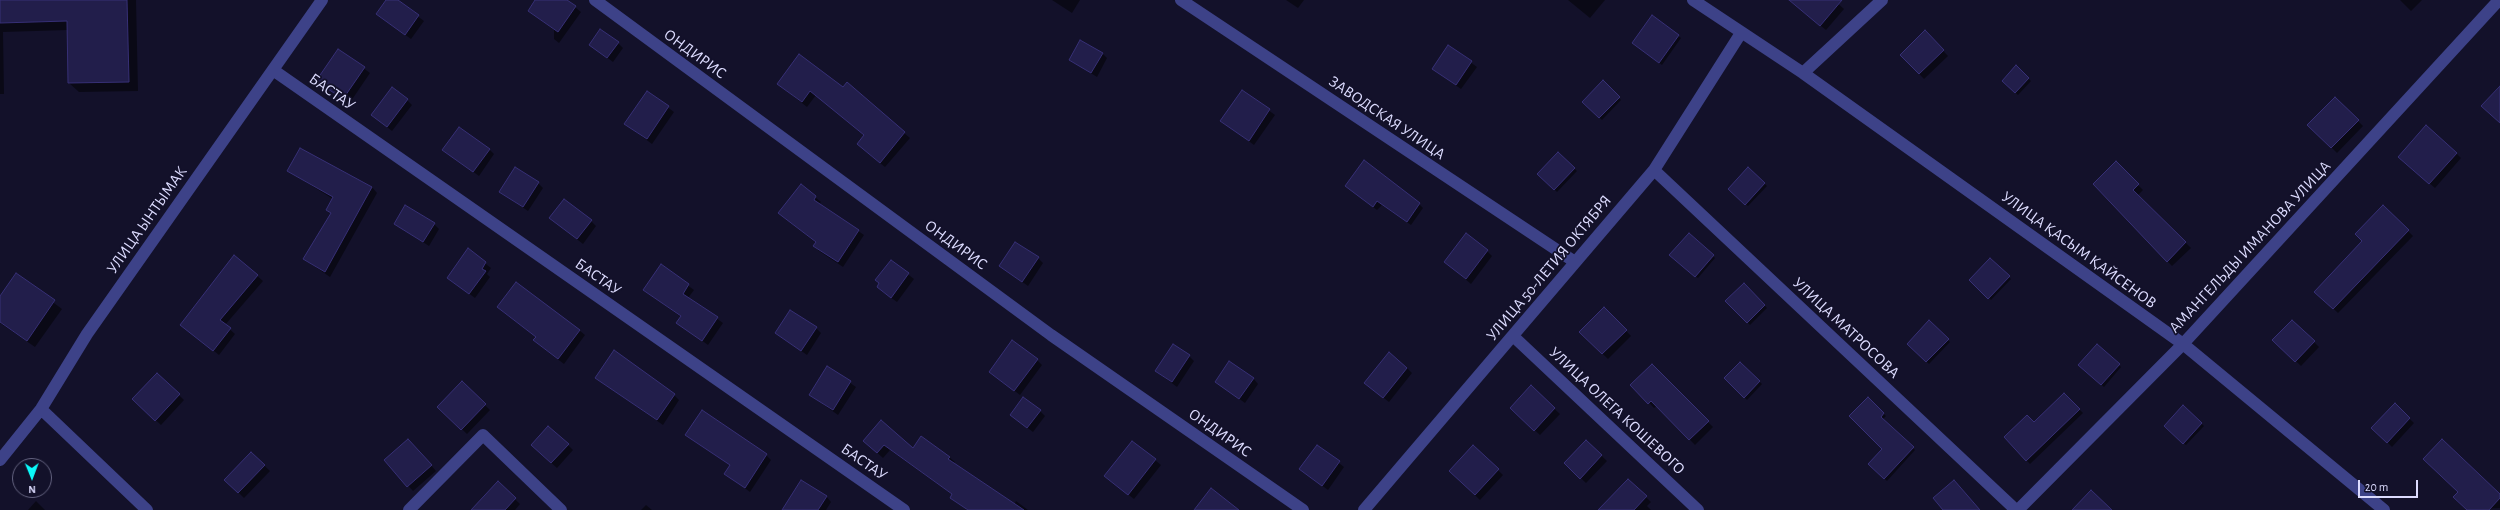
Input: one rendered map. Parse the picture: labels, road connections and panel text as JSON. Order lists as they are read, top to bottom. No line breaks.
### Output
{"streets":{"street":["ОНДИРИС","БАСТАУ","ЗАВОДСКАЯ УЛИЦА","УЛИЦА ЫНТЫМАК","АМАНГЕЛЬДЫ ИМАНОВА УЛИЦА","УЛИЦА ҚАСЫМ ҚАЙСЕНОВ","УЛИЦА 50-ЛЕТИЯ ОКТЯБРЯ","УЛИЦА МАТРОСОВА","УЛИЦА ОЛЕГА КОШЕВОГО"]},"crossings":[["БАСТАУ","УЛИЦА ЫНТЫМАК"],["ЗАВОДСКАЯ УЛИЦА","УЛИЦА 50-ЛЕТИЯ ОКТЯБРЯ"],["АМАНГЕЛЬДЫ ИМАНОВА УЛИЦА","УЛИЦА ҚАСЫМ ҚАЙСЕНОВ"],["АМАНГЕЛЬДЫ ИМАНОВА УЛИЦА","УЛИЦА МАТРОСОВА"],["УЛИЦА ҚАСЫМ ҚАЙСЕНОВ","УЛИЦА 50-ЛЕТИЯ ОКТЯБРЯ"],["УЛИЦА 50-ЛЕТИЯ ОКТЯБРЯ","УЛИЦА МАТРОСОВА"],["УЛИЦА 50-ЛЕТИЯ ОКТЯБРЯ","УЛИЦА ОЛЕГА КОШЕВОГО"]],"scale_bar":"20 m","north":"bottom"}
